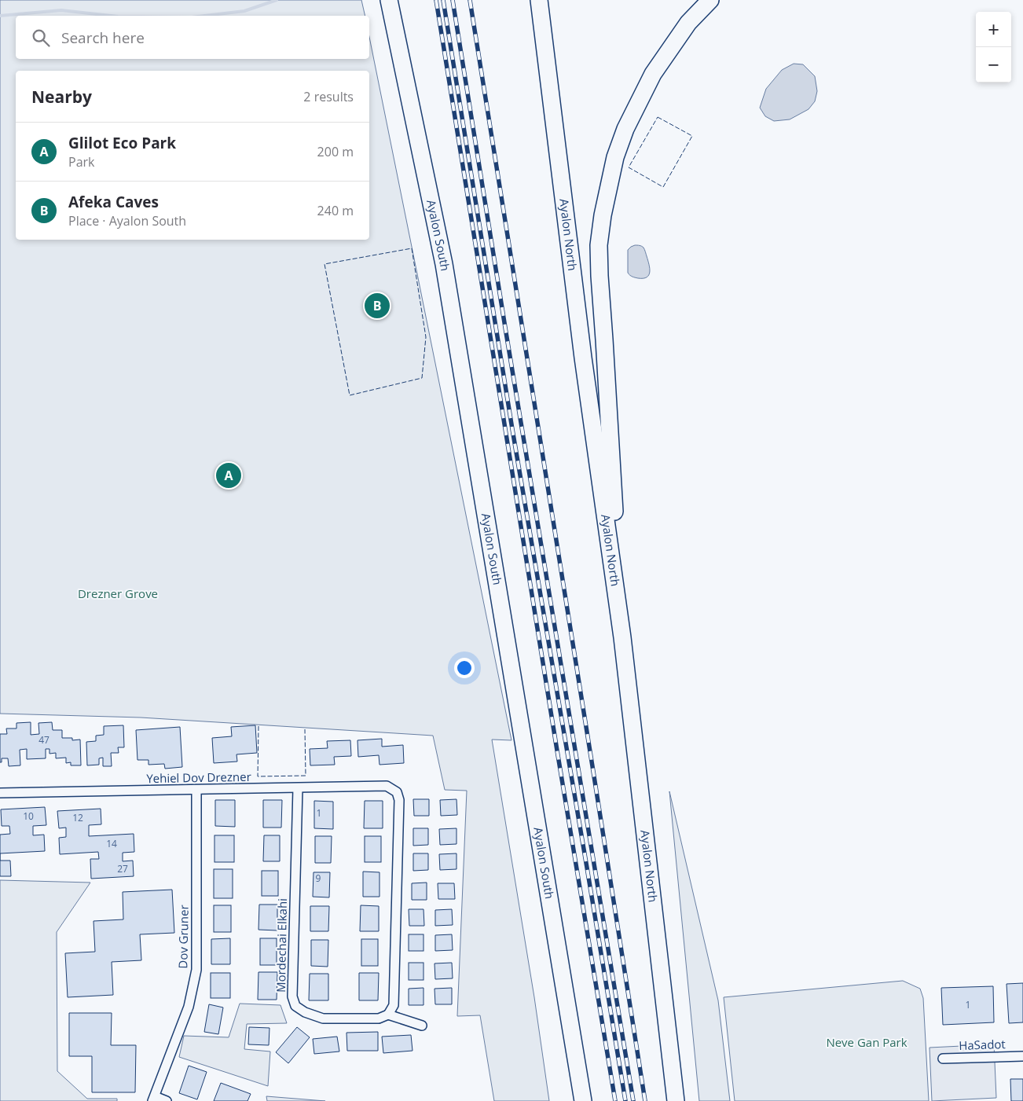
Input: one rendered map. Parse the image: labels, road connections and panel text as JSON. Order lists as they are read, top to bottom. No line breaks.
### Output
{"streets":{"highway":["Ayalon North","Ayalon South"],"street":["Yehiel Dov Drezner","Dov Gruner","Mordechai Elkahi","HaSadot"]},"crossings":[["Yehiel Dov Drezner","Dov Gruner"],["Yehiel Dov Drezner","Mordechai Elkahi"]],"parks":["Drezner Grove","Neve Gan Park"],"house_numbers":["47","1","10","12","14","27","9","1"],"page":{"map_buttons":["+","−"],"search":"Search here","heading":["Nearby","2 results"],"list":[{"mark":"A","name":"Glilot Eco Park","note":"Park","value":"200 m"},{"mark":"B","name":"Afeka Caves","note":"Place · Ayalon South","value":"240 m"}],"pins":["B","A"]}}
